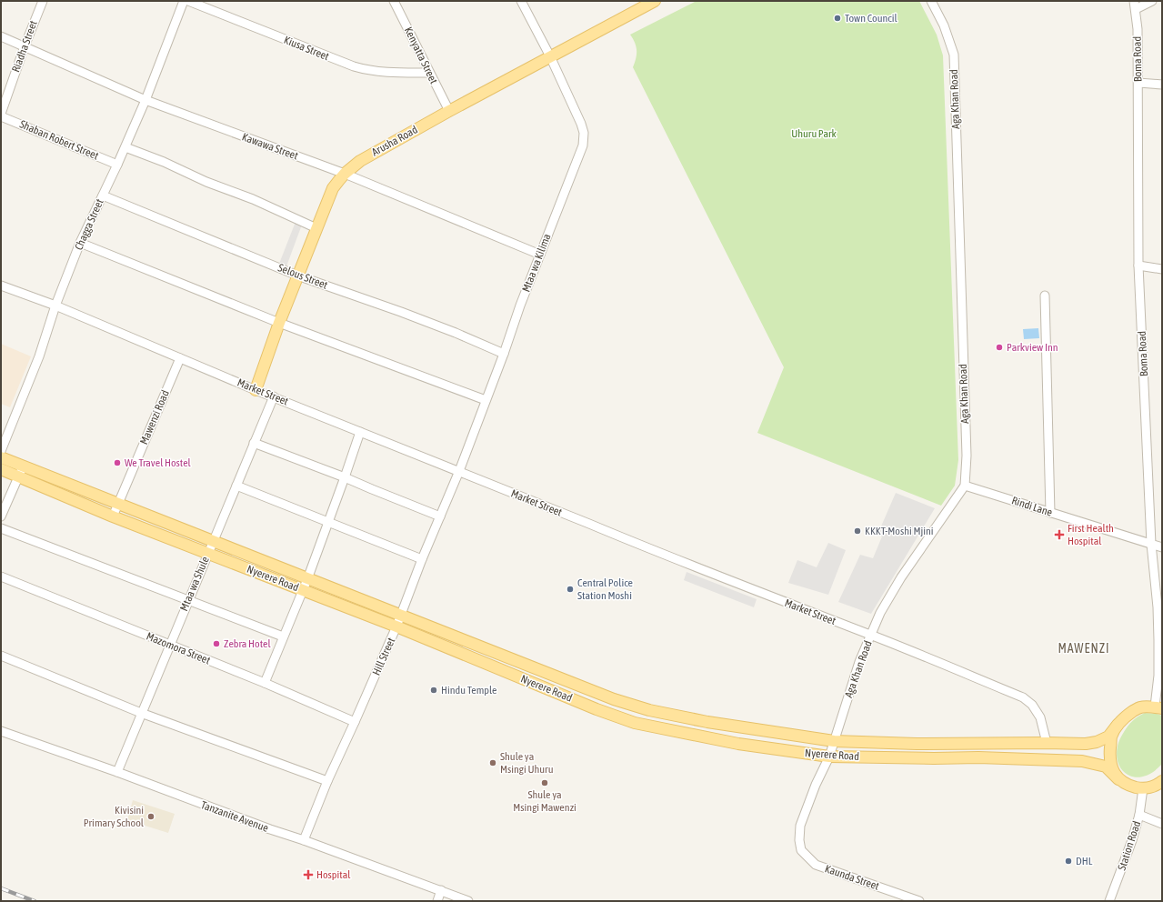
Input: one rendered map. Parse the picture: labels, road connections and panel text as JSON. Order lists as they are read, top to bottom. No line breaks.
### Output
{"streets":{"main road":["Arusha Road","Nyerere Road"],"street":["Riadha Street","Kiusa Street","Kenyatta Street","Boma Road","Aga Khan Road","Shaban Robert Street","Kawawa Street","Chagga Street","Mtaa wa Kilima","Selous Street","Market Street","Mawenzi Road","Rindi Lane","Mtaa wa Shule","Mazomora Street","Hill Street","Tanzanite Avenue","Station Road","Kaunda Street"]},"crossings":[["Riadha Street","Shaban Robert Street"],["Riadha Street","Kawawa Street"],["Kiusa Street","Kenyatta Street"],["Kenyatta Street","Arusha Road"],["Boma Road","Rindi Lane"],["Boma Road","Nyerere Road"],["Aga Khan Road","Market Street"],["Aga Khan Road","Rindi Lane"],["Aga Khan Road","Nyerere Road"],["Aga Khan Road","Kaunda Street"],["Shaban Robert Street","Chagga Street"],["Arusha Road","Kawawa Street"],["Arusha Road","Mtaa wa Kilima"],["Arusha Road","Selous Street"],["Arusha Road","Market Street"],["Kawawa Street","Chagga Street"],["Kawawa Street","Mtaa wa Kilima"],["Chagga Street","Selous Street"],["Chagga Street","Market Street"],["Mtaa wa Kilima","Selous Street"],["Mtaa wa Kilima","Market Street"],["Mtaa wa Kilima","Hill Street"],["Market Street","Mawenzi Road"],["Market Street","Nyerere Road"],["Market Street","Mtaa wa Shule"],["Market Street","Hill Street"],["Mawenzi Road","Nyerere Road"],["Nyerere Road","Mtaa wa Shule"],["Nyerere Road","Hill Street"],["Nyerere Road","Kaunda Street"],["Mtaa wa Shule","Mazomora Street"],["Mtaa wa Shule","Tanzanite Avenue"],["Mazomora Street","Hill Street"],["Hill Street","Tanzanite Avenue"]],"districts":["MAWENZI"],"parks":["Uhuru Park"],"places":{"other":["Town Council","Parkview Inn","We Travel Hostel","KKKT-Moshi Mjini","Central Police Station Moshi","Zebra Hotel","Hindu Temple","Shule ya Msingi Uhuru","Shule ya Msingi Mawenzi","Kivisini Primary School","DHL"],"health":["First Health Hospital","Hospital"]}}
